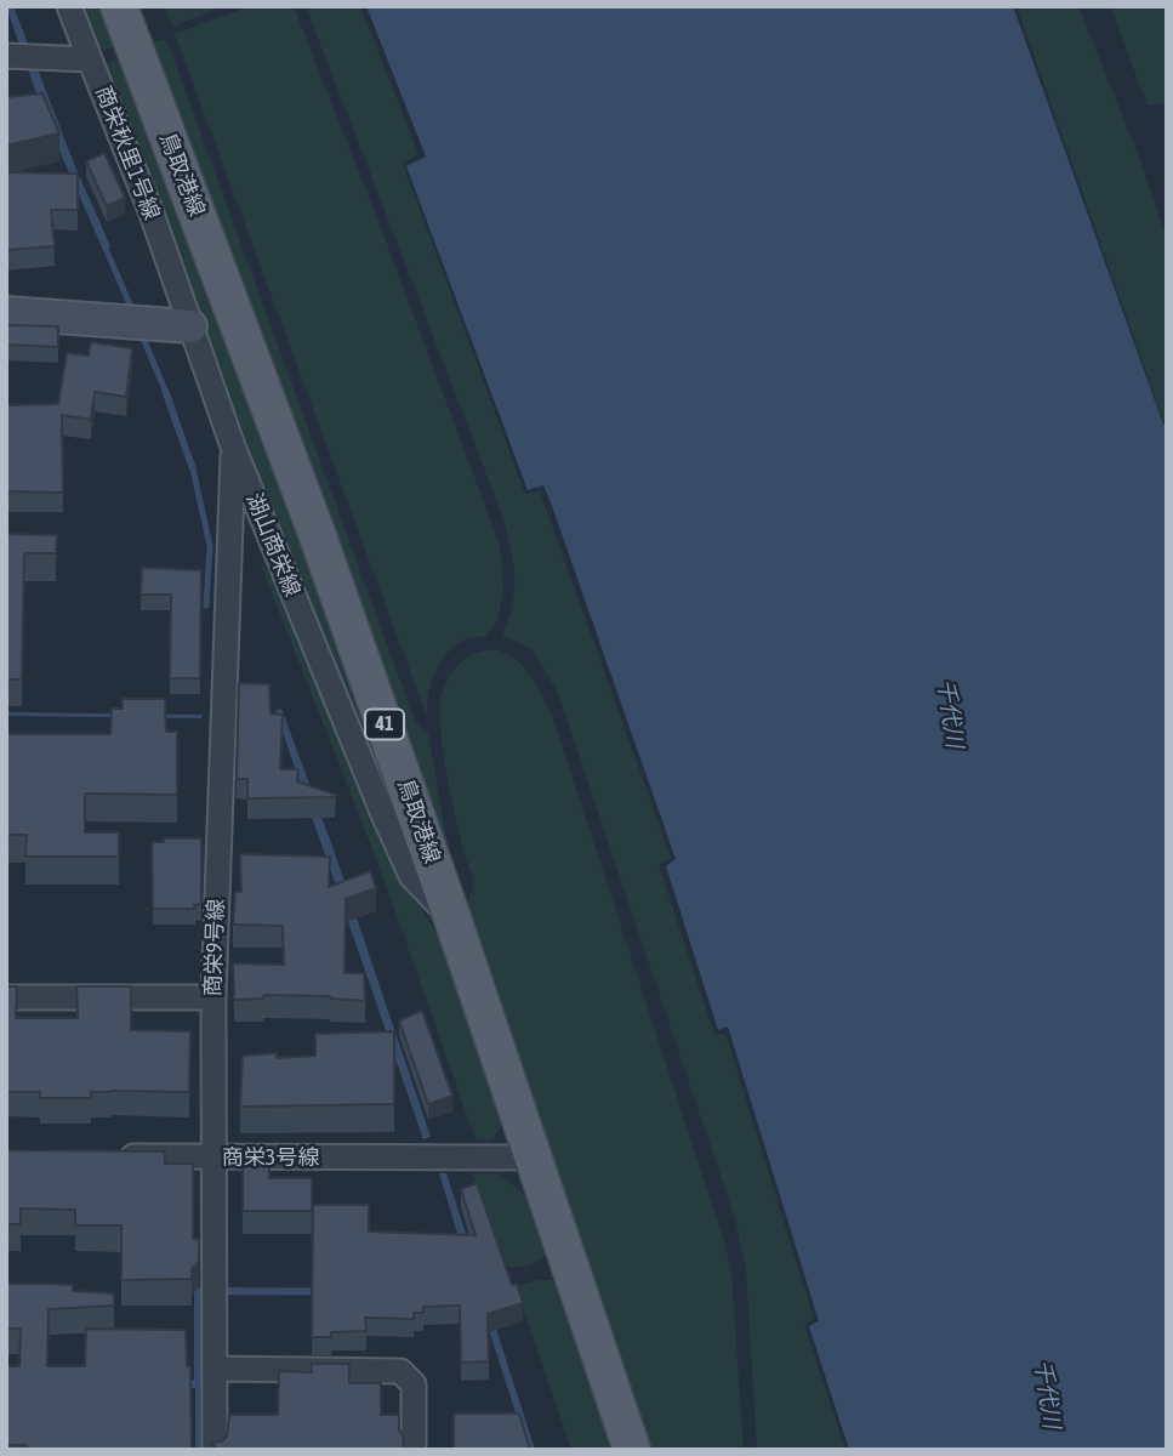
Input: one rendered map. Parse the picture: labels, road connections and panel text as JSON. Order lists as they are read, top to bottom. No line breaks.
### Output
{"streets":{"main road":["鳥取港線","41"],"street":["商栄秋里1号線","湖山商栄線","商栄9号線","商栄3号線"]},"crossings":[["商栄秋里1号線","湖山商栄線"],["鳥取港線","湖山商栄線"],["鳥取港線","商栄3号線"],["湖山商栄線","商栄9号線"],["商栄9号線","商栄3号線"]],"water":["千代川"]}
